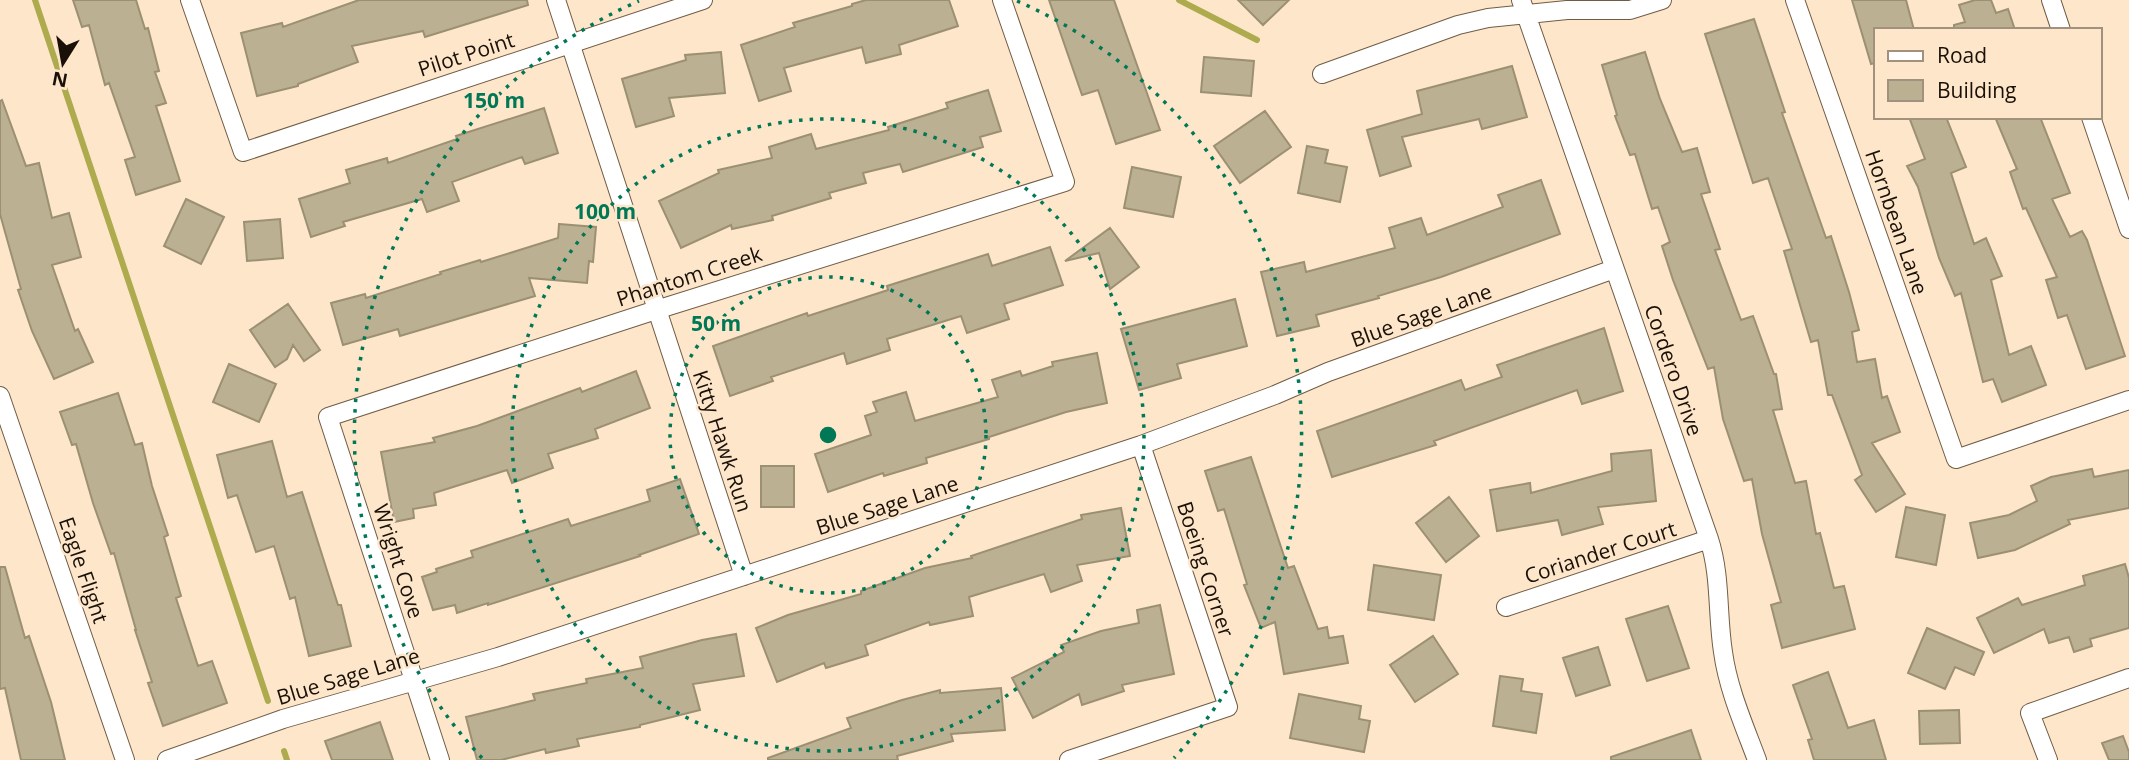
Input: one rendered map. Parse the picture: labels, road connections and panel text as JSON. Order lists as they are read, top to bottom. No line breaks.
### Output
{"streets":{"street":["Pilot Point","Hornbean Lane","Phantom Creek","Blue Sage Lane","Cordero Drive","Kitty Hawk Run","Coriander Court","Wright Cove","Boeing Corner","Eagle Flight"]},"crossings":[["Pilot Point","Kitty Hawk Run"],["Phantom Creek","Kitty Hawk Run"],["Phantom Creek","Wright Cove"],["Blue Sage Lane","Cordero Drive"],["Blue Sage Lane","Kitty Hawk Run"],["Blue Sage Lane","Wright Cove"],["Blue Sage Lane","Boeing Corner"],["Cordero Drive","Coriander Court"]],"legend":["Road","Building"],"north":"bottom","rings":["150 m","100 m","50 m"]}
